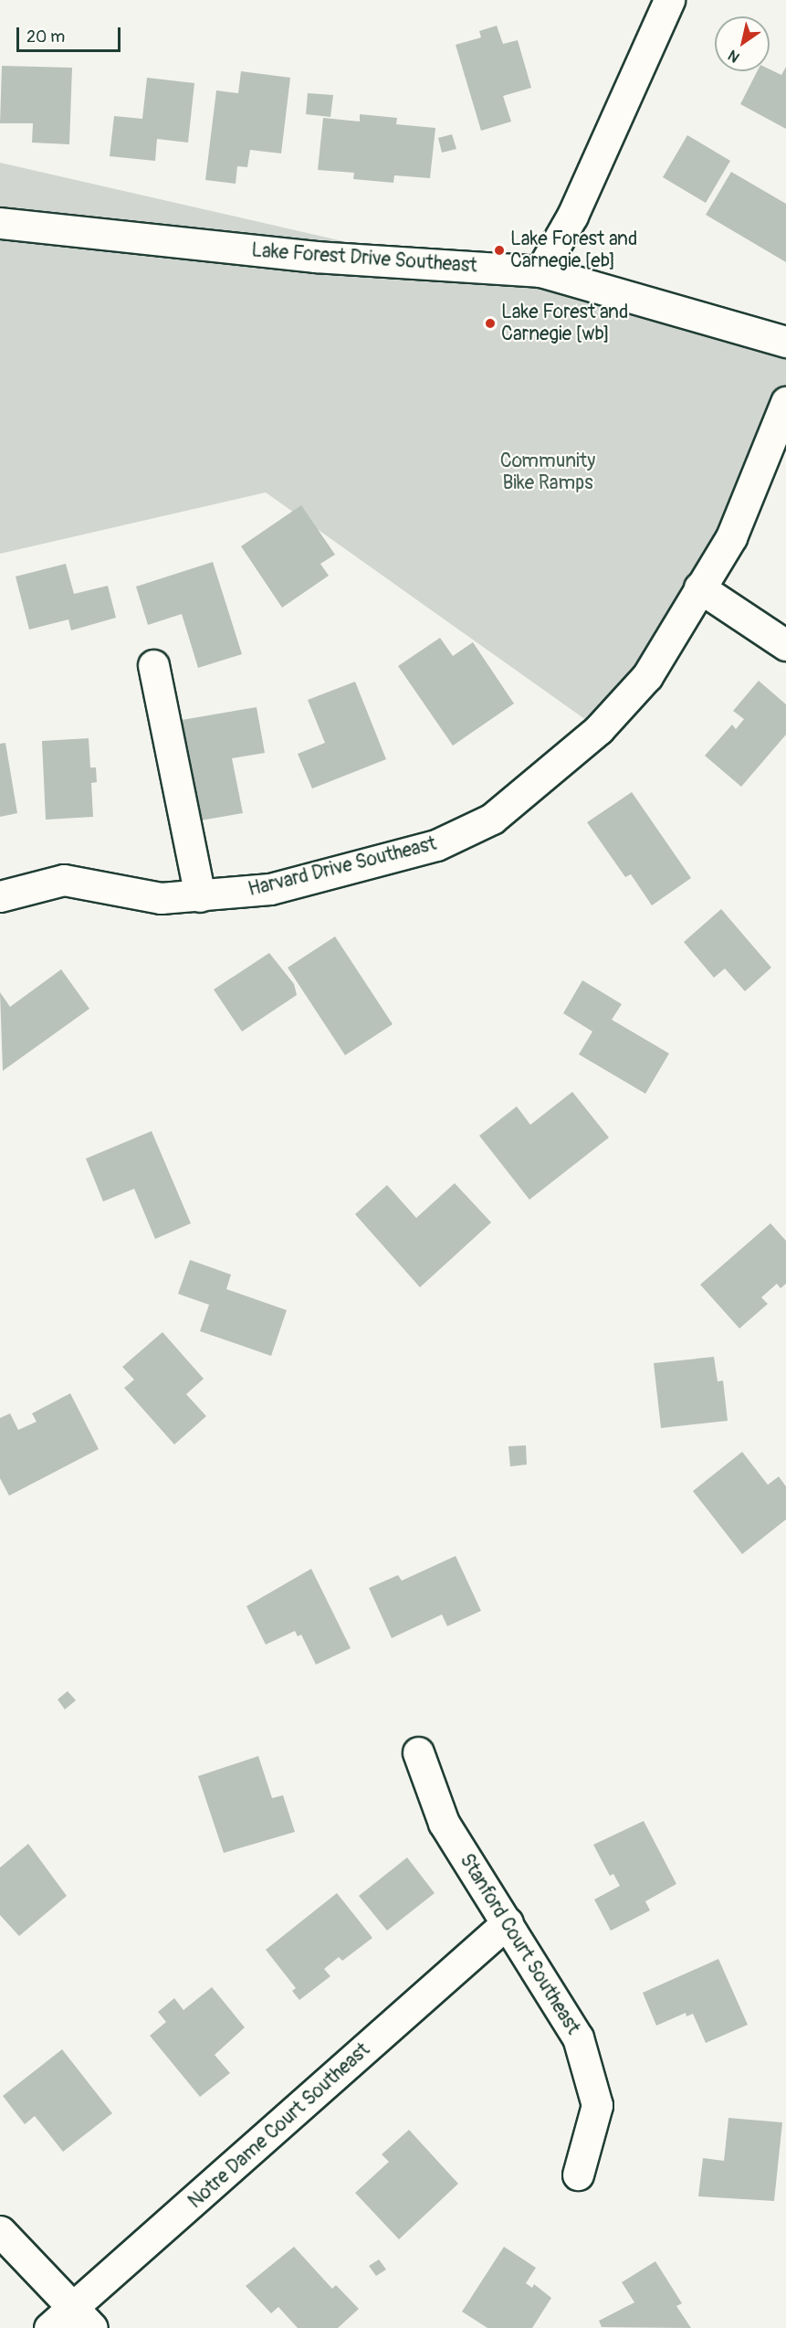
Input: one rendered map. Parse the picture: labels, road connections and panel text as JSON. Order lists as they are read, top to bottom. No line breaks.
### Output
{"streets":{"street":["Lake Forest Drive Southeast","Harvard Drive Southeast","Stanford Court Southeast","Notre Dame Court Southeast"]},"crossings":[["Stanford Court Southeast","Notre Dame Court Southeast"]],"parks":["Community Bike Ramps"],"places":["Lake Forest and Carnegie [eb]","Lake Forest and Carnegie [wb]"],"scale_bar":"20 m","north":"bottom left"}
